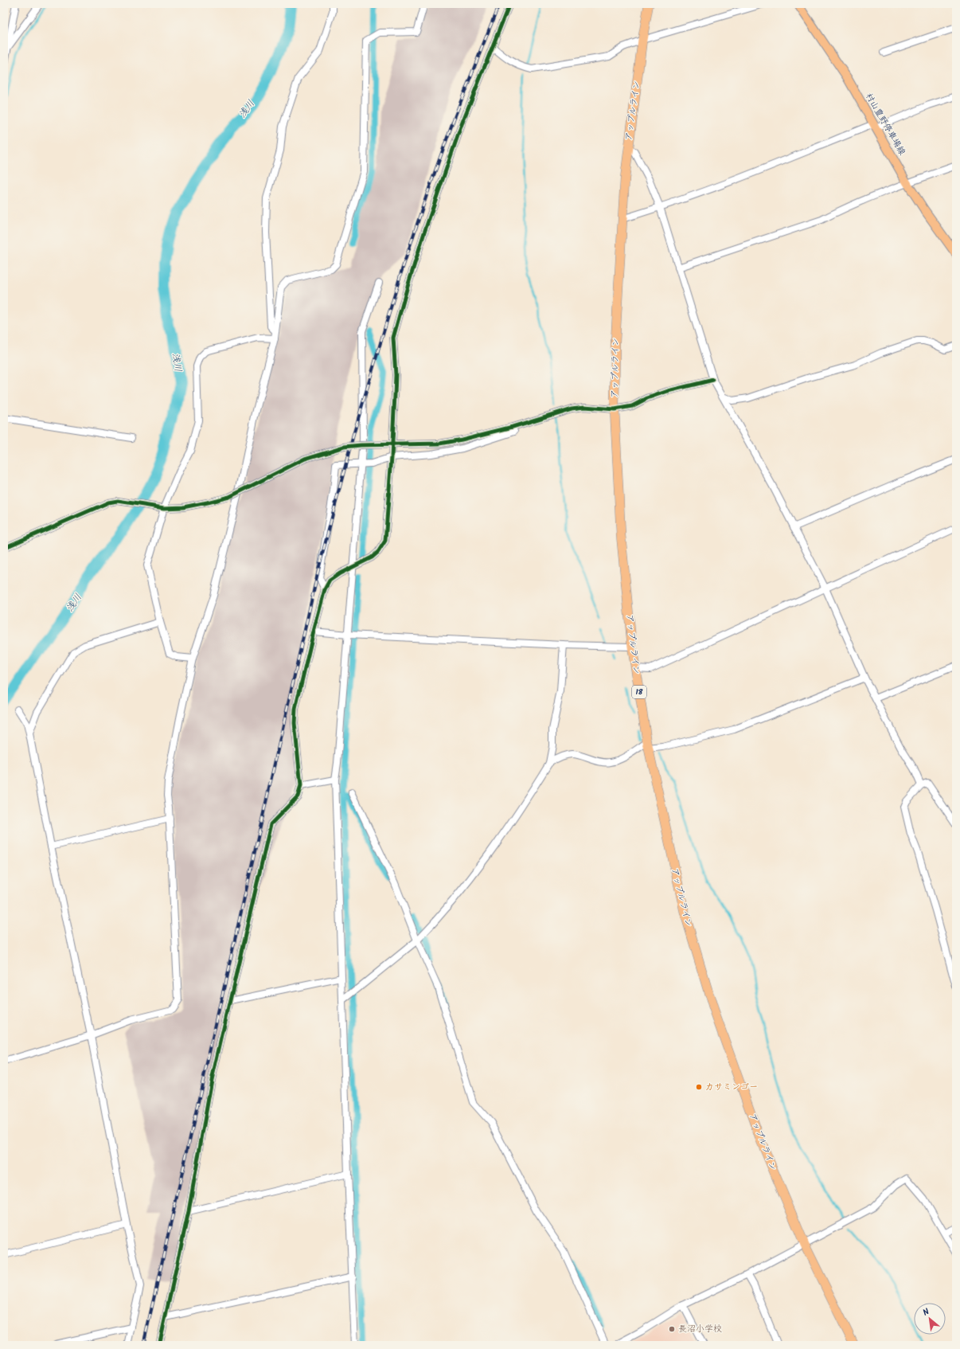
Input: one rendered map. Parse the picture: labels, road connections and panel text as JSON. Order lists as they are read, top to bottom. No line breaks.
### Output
{"streets":{"highway":["アップルライン","18"],"main road":["村山豊野停車場線"]},"water":["浅川"],"places":["カサミンゴー","長沼小学校"],"north":"top left"}
